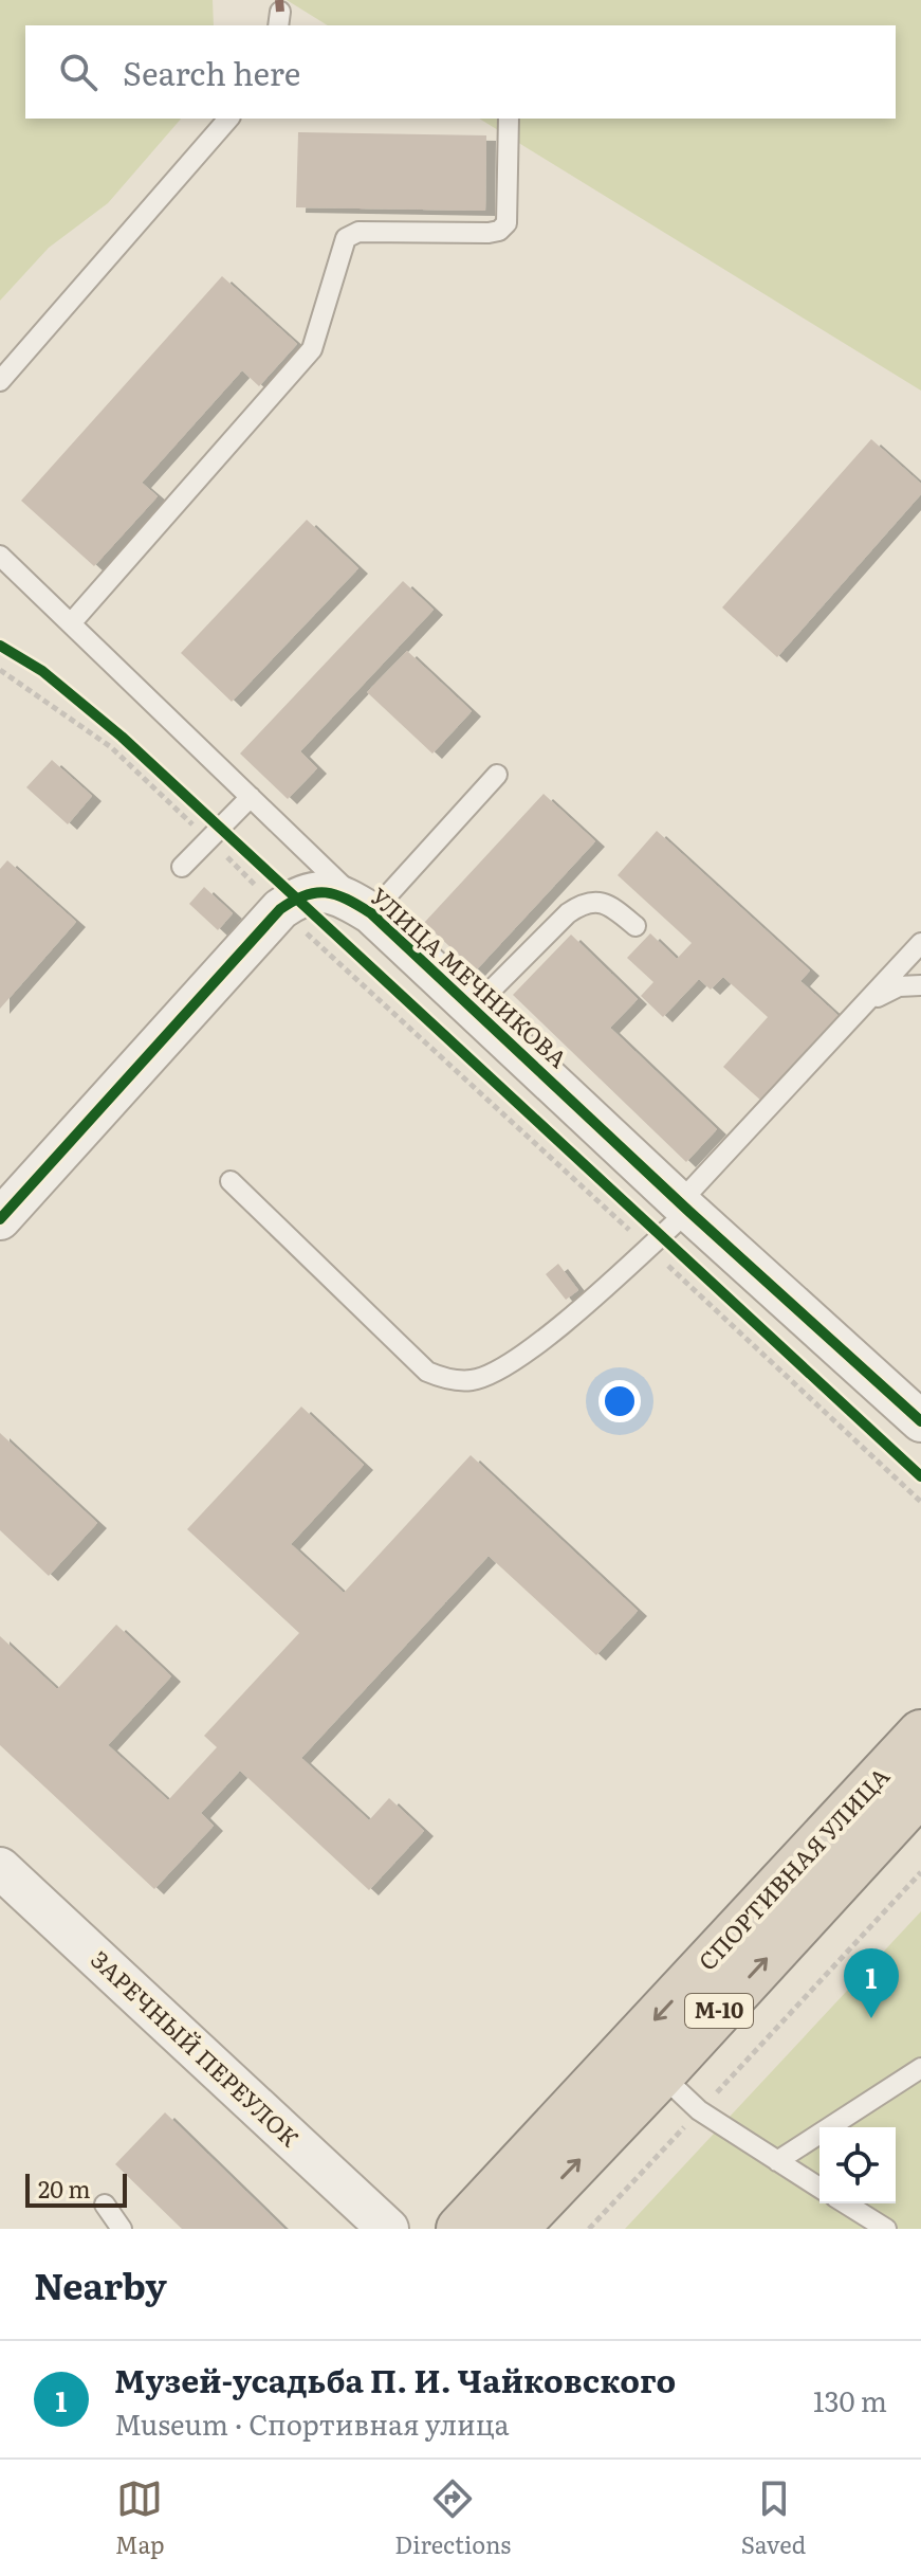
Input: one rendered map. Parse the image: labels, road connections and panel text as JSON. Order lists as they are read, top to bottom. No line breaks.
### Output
{"streets":{"highway":["СПОРТИВНАЯ УЛИЦА","М-10"],"street":["УЛИЦА МЕЧНИКОВА","ЗАРЕЧНЫЙ ПЕРЕУЛОК"]},"scale_bar":"20 m","page":{"search":"Search here","pins":"1","scale":"20 m","heading":"Nearby","list":[{"mark":"1","name":"Музей-усадьба П. И. Чайковского","note":"Museum · Спортивная улица","value":"130 m"}],"nav":["Map","Directions","Saved"]}}
